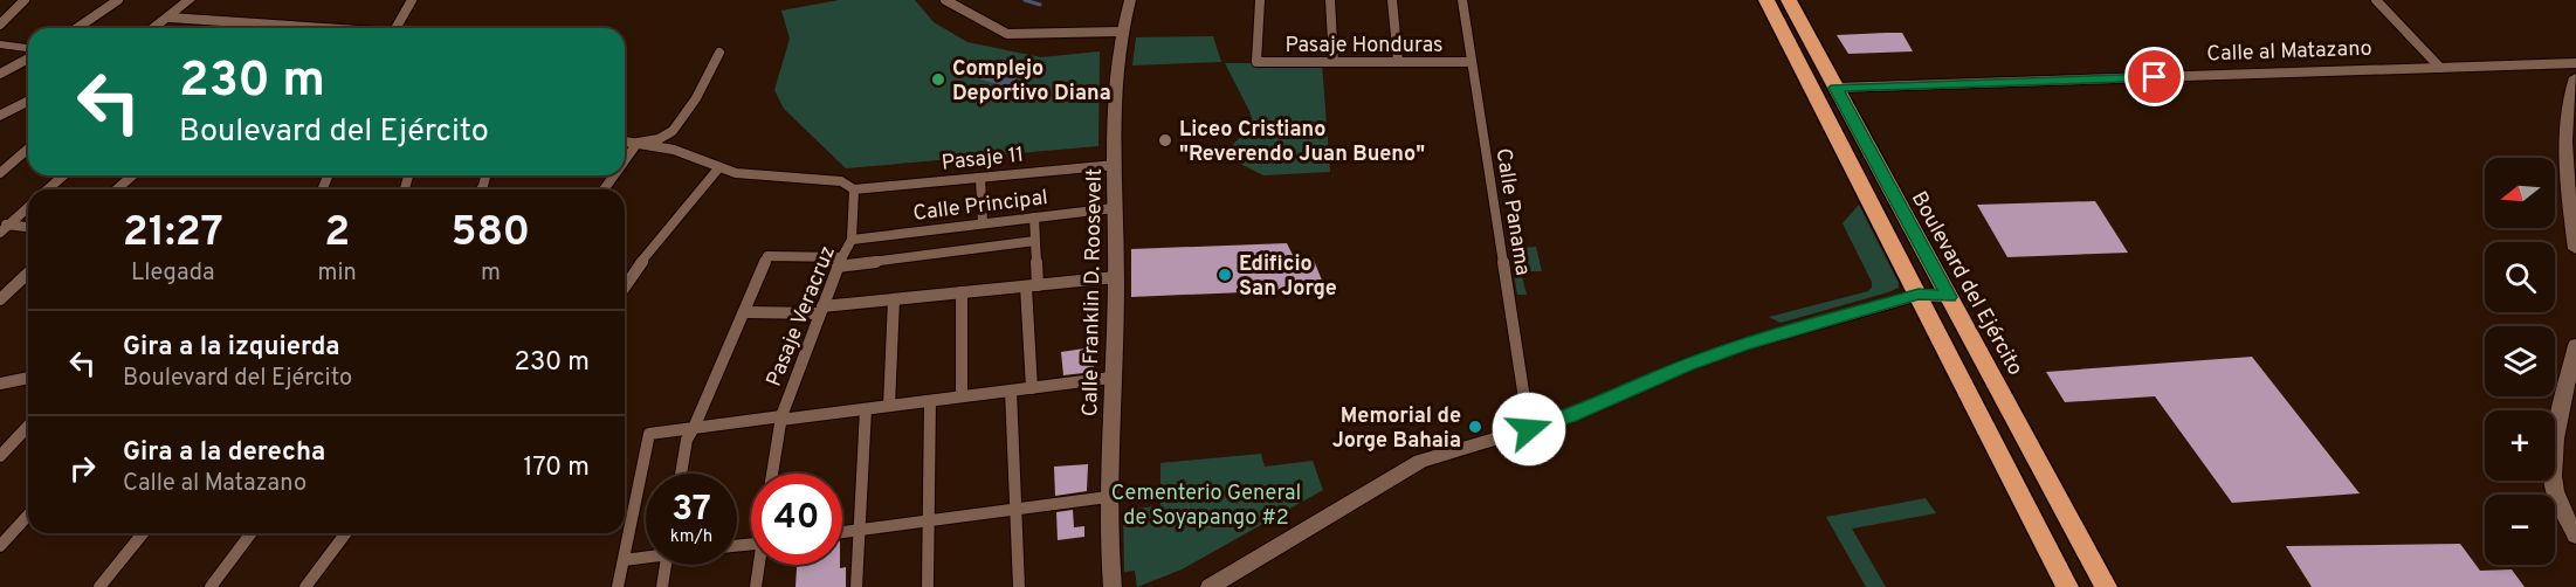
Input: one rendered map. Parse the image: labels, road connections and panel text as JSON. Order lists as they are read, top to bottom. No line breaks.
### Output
{"streets":{"highway":["Boulevard del Ejército"],"street":["Pasaje Honduras","Calle al Matazano","Pasaje 11","Calle Principal","Calle Panama","Calle Franklin D. Roosevelt","Pasaje Veracruz"]},"crossings":[["Pasaje Honduras","Calle Panama"],["Calle al Matazano","Boulevard del Ejército"],["Pasaje 11","Calle Franklin D. Roosevelt"],["Pasaje 11","Pasaje Veracruz"],["Calle Principal","Calle Franklin D. Roosevelt"],["Calle Principal","Pasaje Veracruz"]],"parks":["Cementerio General de Soyapango #2"],"places":["Complejo Deportivo Diana","Liceo Cristiano \"Reverendo Juan Bueno\"","Edificio San Jorge","Memorial de Jorge Bahaia"],"north":"left","page":{"turn":["230 m","Boulevard del Ejército"],"map_buttons":["+","−"],"eta":["21:27","Llegada","2","min","580","m"],"list":[{"name":"Gira a la izquierda","note":"Boulevard del Ejército","value":"230 m"},{"name":"Gira a la derecha","note":"Calle al Matazano","value":"170 m"}],"speed":"37 km/h","limit":"40"}}
